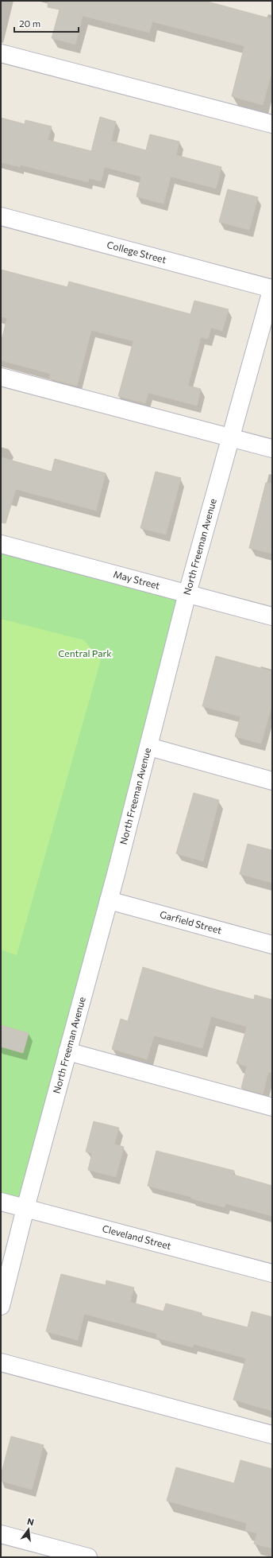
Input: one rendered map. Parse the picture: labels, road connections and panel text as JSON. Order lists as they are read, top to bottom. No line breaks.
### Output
{"streets":{"street":["College Street","North Freeman Avenue","May Street","Garfield Street","Cleveland Street"]},"crossings":[["College Street","North Freeman Avenue"],["North Freeman Avenue","May Street"],["North Freeman Avenue","Garfield Street"],["North Freeman Avenue","Cleveland Street"]],"parks":["Central Park"],"scale_bar":"20 m","north":"top"}
